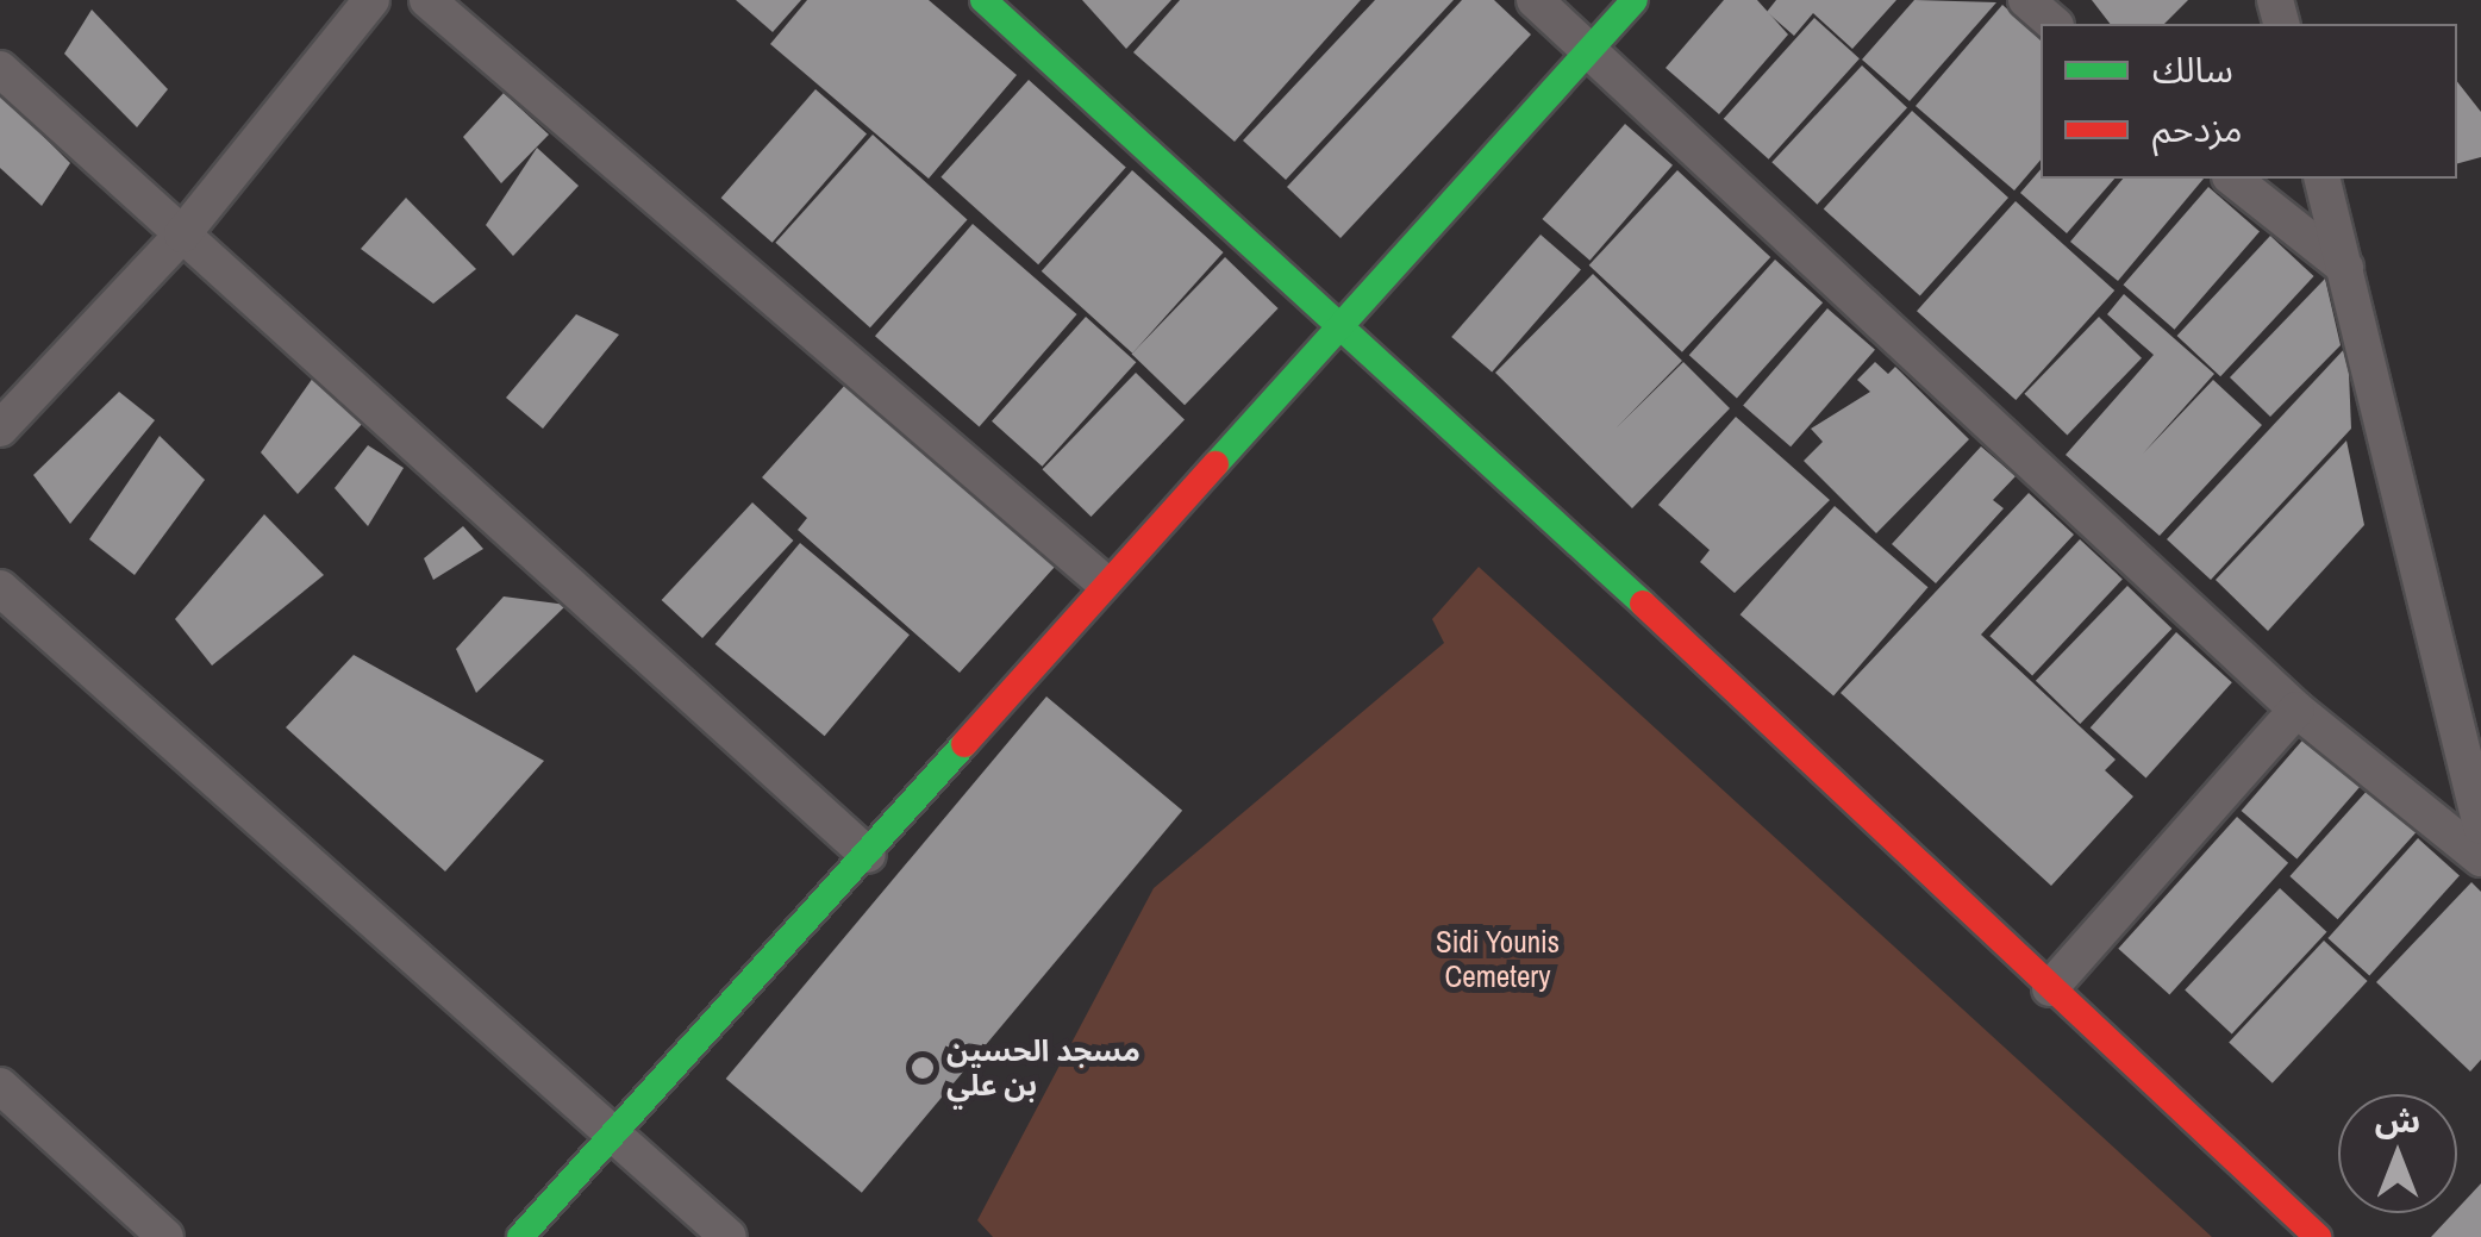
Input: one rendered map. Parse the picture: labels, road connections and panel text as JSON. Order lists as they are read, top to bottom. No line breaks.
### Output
{"parks":["Sidi Younis Cemetery"],"places":["مسجد الحسين بن علي"],"legend":["سالك","مزدحم"],"north":"top"}
